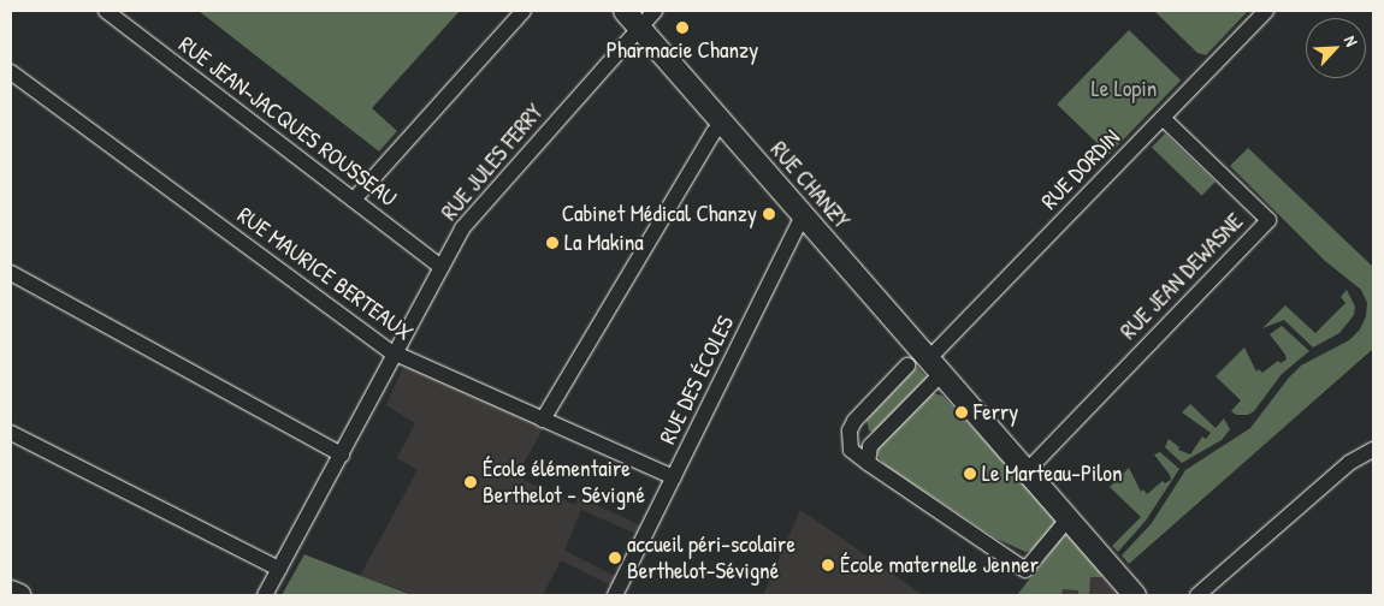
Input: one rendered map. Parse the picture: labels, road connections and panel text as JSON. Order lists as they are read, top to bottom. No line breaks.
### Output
{"streets":{"street":["RUE JEAN-JACQUES ROUSSEAU","RUE JULES FERRY","RUE DORDIN","RUE CHANZY","RUE MAURICE BERTEAUX","RUE JEAN DEWASNE","RUE DES ÉCOLES"]},"crossings":[["RUE JEAN-JACQUES ROUSSEAU","RUE JULES FERRY"],["RUE JULES FERRY","RUE CHANZY"],["RUE JULES FERRY","RUE MAURICE BERTEAUX"],["RUE DORDIN","RUE CHANZY"],["RUE DORDIN","RUE JEAN DEWASNE"],["RUE CHANZY","RUE JEAN DEWASNE"],["RUE CHANZY","RUE DES ÉCOLES"],["RUE MAURICE BERTEAUX","RUE DES ÉCOLES"]],"parks":["Le Lopin"],"places":["Pharmacie Chanzy","Cabinet Médical Chanzy","La Makina","Ferry","Le Marteau-Pilon","École élémentaire Berthelot - Sévigné","accueil péri-scolaire Berthelot-Sévigné","École maternelle Jenner"],"north":"top right"}
